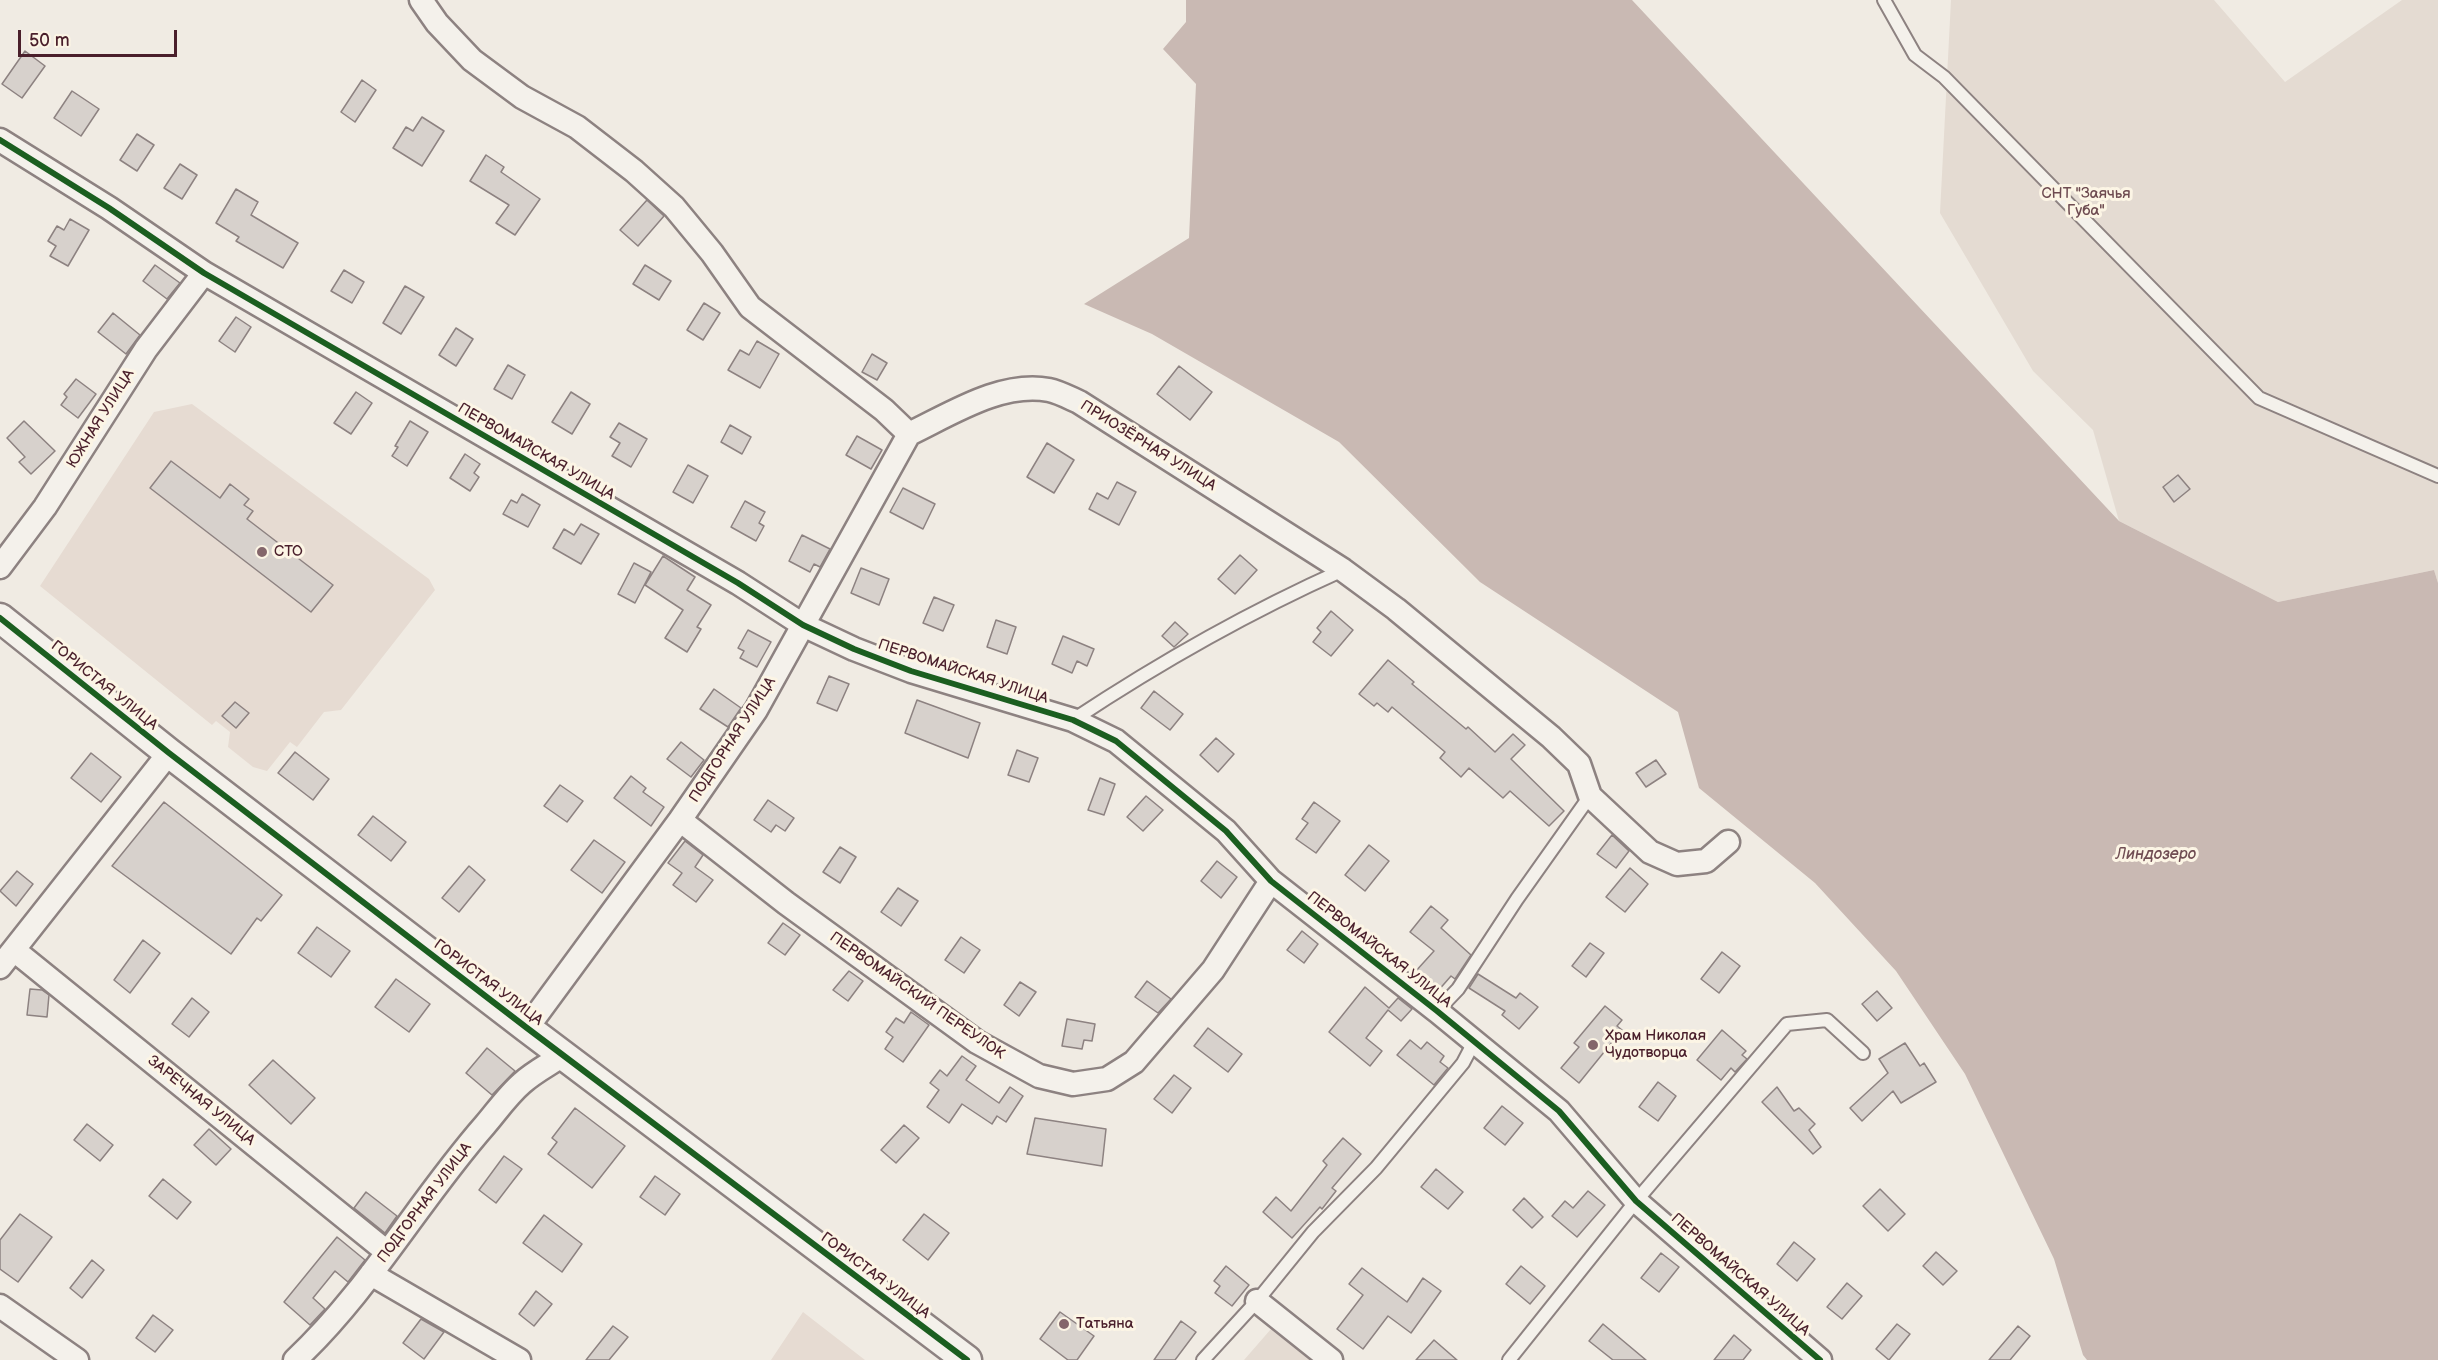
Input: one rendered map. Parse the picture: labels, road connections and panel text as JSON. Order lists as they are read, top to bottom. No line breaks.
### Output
{"streets":{"street":["ЮЖНАЯ УЛИЦА","ПРИОЗЁРНАЯ УЛИЦА","ПЕРВОМАЙСКАЯ УЛИЦА","ГОРИСТАЯ УЛИЦА","ПОДГОРНАЯ УЛИЦА","ПЕРВОМАЙСКИЙ ПЕРЕУЛОК","ЗАРЕЧНАЯ УЛИЦА"]},"crossings":[["ЮЖНАЯ УЛИЦА","ПЕРВОМАЙСКАЯ УЛИЦА"],["ПРИОЗЁРНАЯ УЛИЦА","ПОДГОРНАЯ УЛИЦА"],["ПЕРВОМАЙСКАЯ УЛИЦА","ПОДГОРНАЯ УЛИЦА"],["ПЕРВОМАЙСКАЯ УЛИЦА","ПЕРВОМАЙСКИЙ ПЕРЕУЛОК"],["ГОРИСТАЯ УЛИЦА","ПОДГОРНАЯ УЛИЦА"],["ГОРИСТАЯ УЛИЦА","ЗАРЕЧНАЯ УЛИЦА"],["ПОДГОРНАЯ УЛИЦА","ПЕРВОМАЙСКИЙ ПЕРЕУЛОК"],["ПОДГОРНАЯ УЛИЦА","ЗАРЕЧНАЯ УЛИЦА"]],"water":["Линдозеро"],"parks":["СНТ \"Заячья Губа\""],"places":["СТО","Храм Николая Чудотворца","Татьяна"],"scale_bar":"50 m"}
